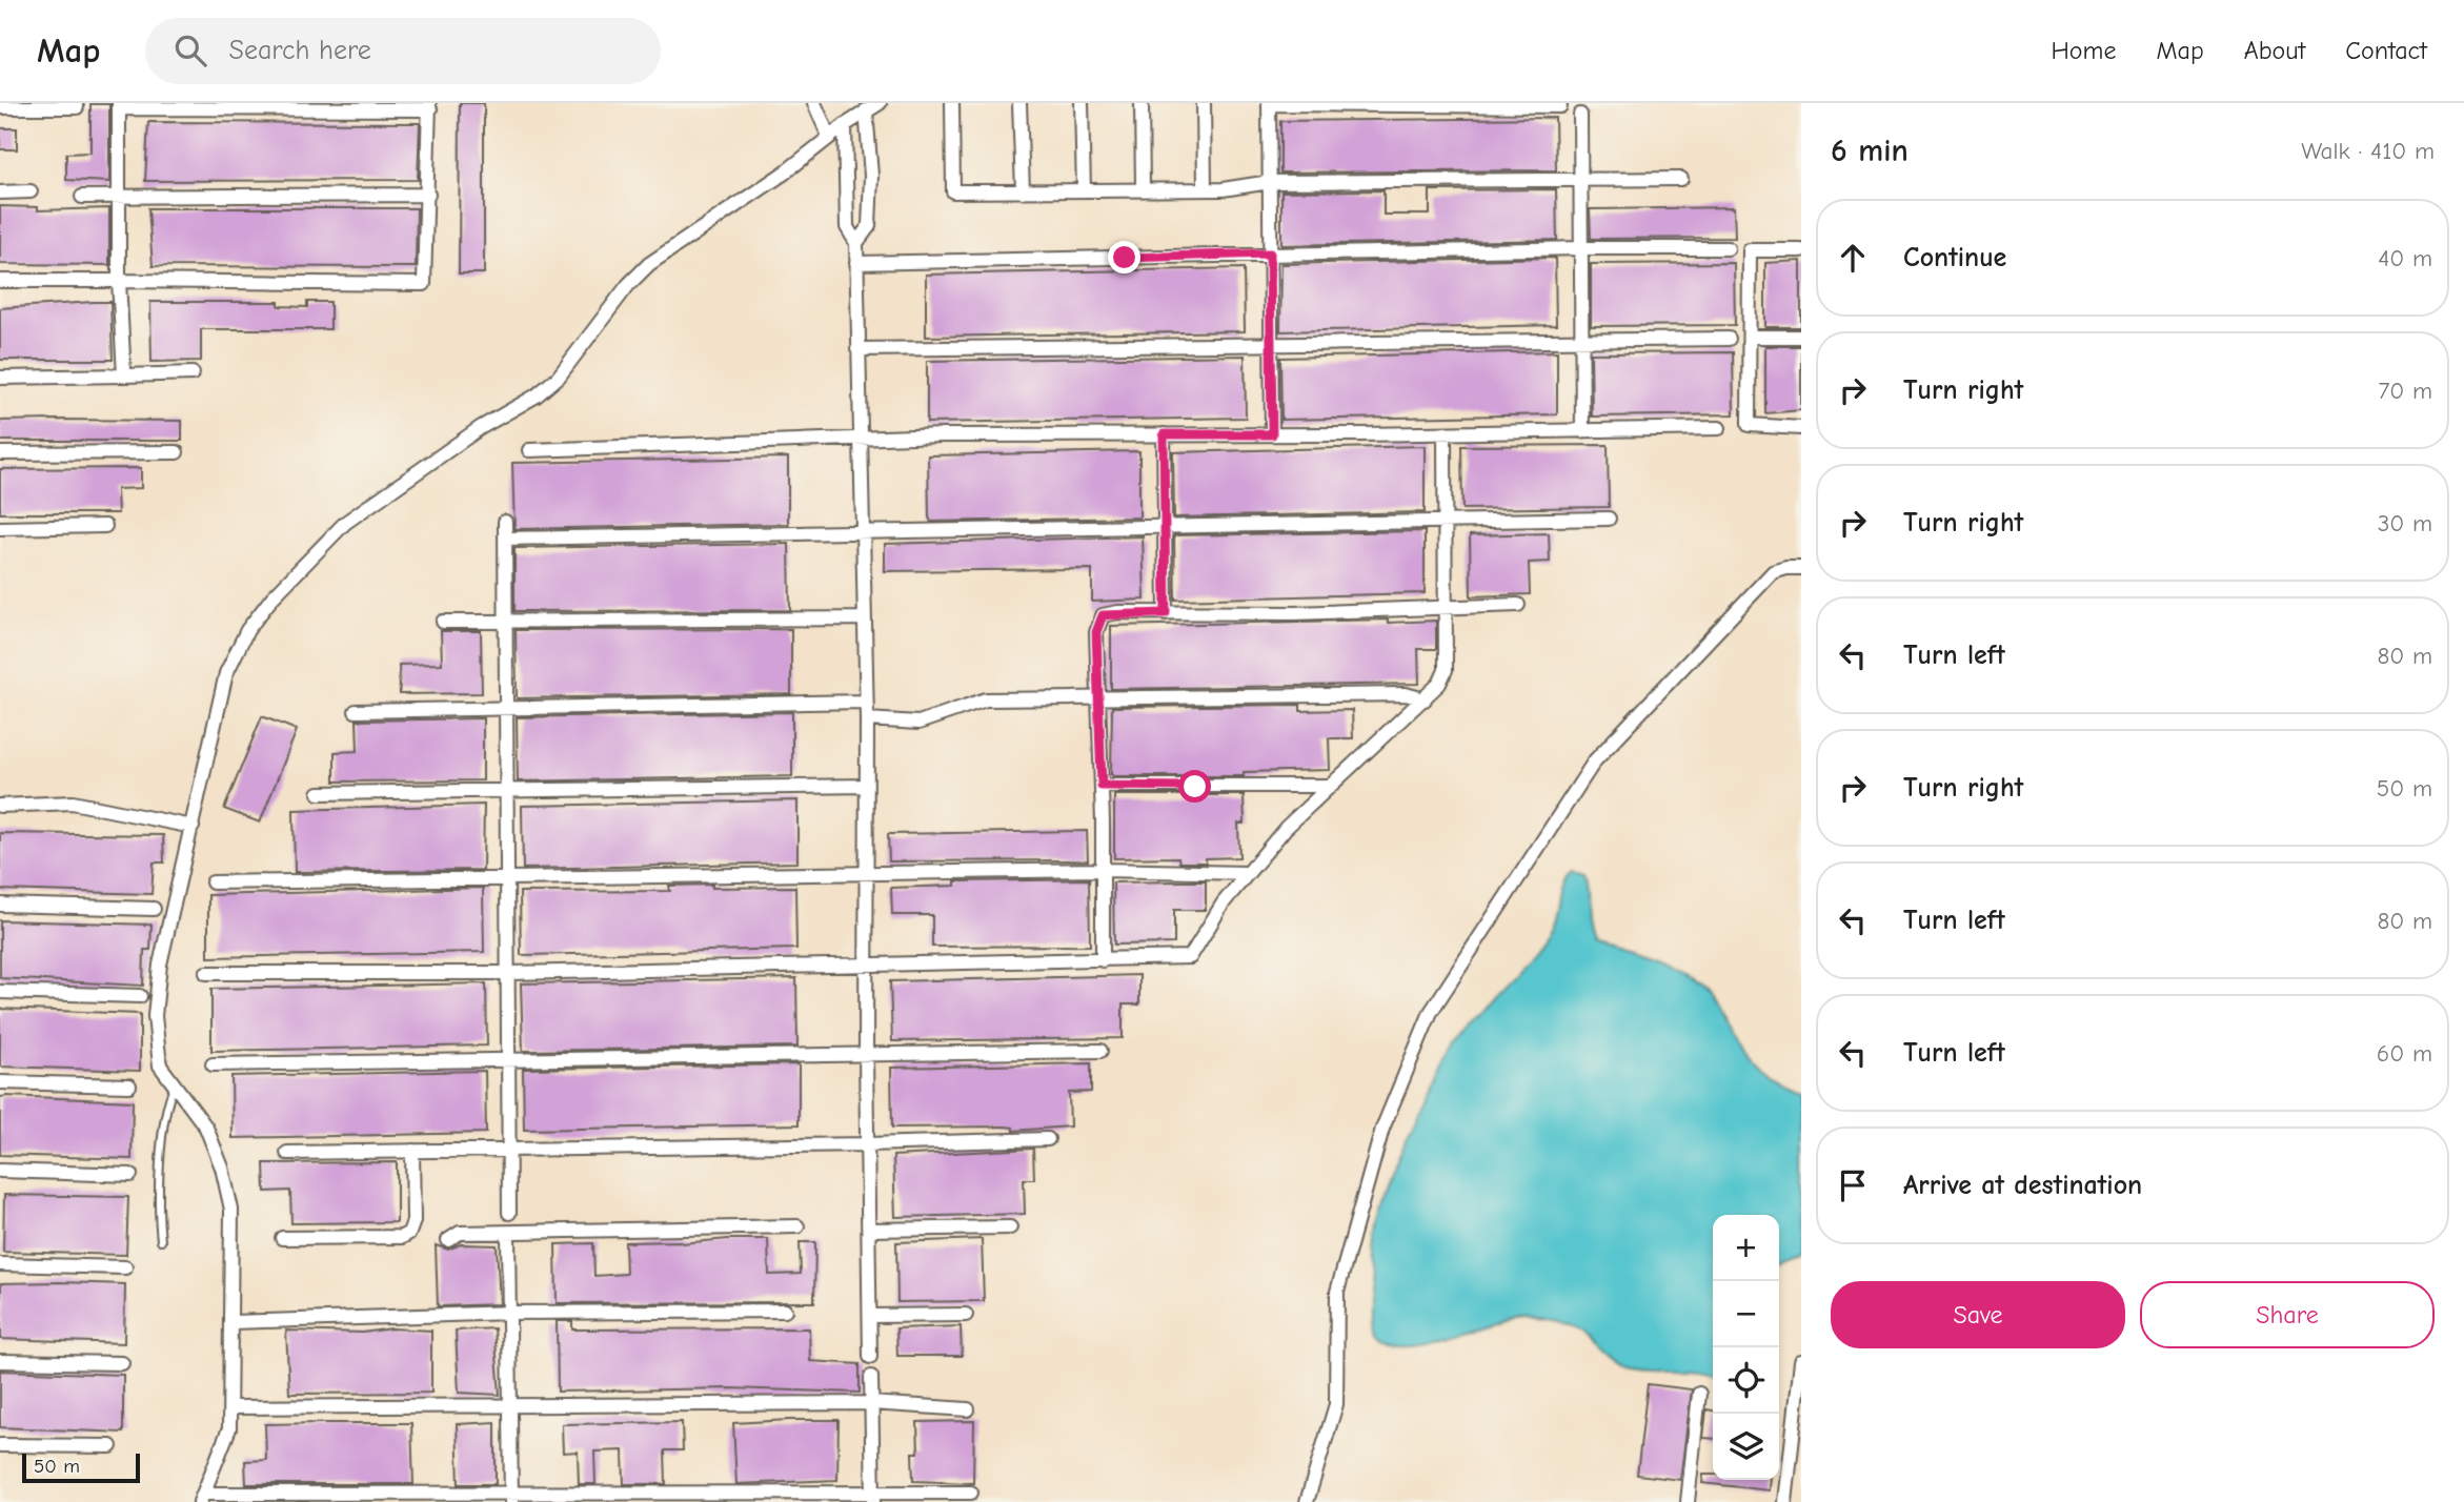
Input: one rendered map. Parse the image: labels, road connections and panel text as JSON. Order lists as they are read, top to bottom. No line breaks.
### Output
{"scale_bar":"50 m","page":{"header":"Map","search":"Search here","nav":["Home","Map","About","Contact"],"heading":["6 min","Walk · 410 m"],"list":[["Continue","40 m"],["Turn right","70 m"],["Turn right","30 m"],["Turn left","80 m"],["Turn right","50 m"],["Turn left","80 m"],["Turn left","60 m"],"Arrive at destination"],"map_buttons":["+","−"],"buttons":["Save","Share"],"scale":"50 m"}}
